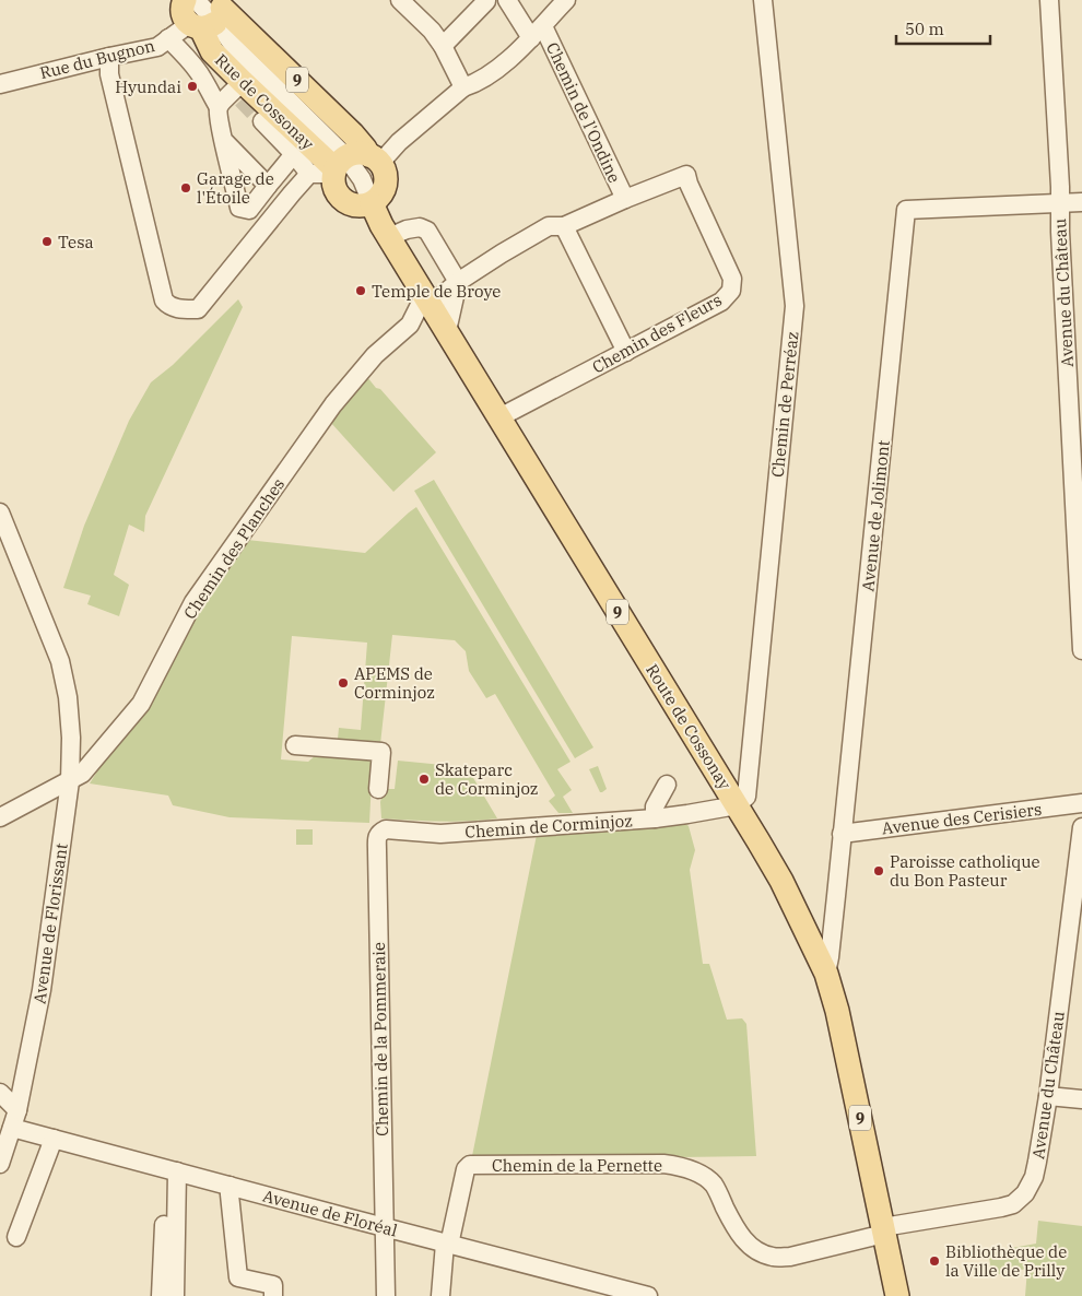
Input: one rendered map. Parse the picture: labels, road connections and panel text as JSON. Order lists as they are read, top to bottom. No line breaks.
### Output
{"streets":{"main road":["9","Rue de Cossonay","Route de Cossonay"],"street":["Rue du Bugnon","Chemin de l'Ondine","Avenue du Château","Chemin des Fleurs","Chemin de Perréaz","Avenue de Jolimont","Chemin des Planches","Avenue des Cerisiers","Chemin de Corminjoz","Avenue de Florissant","Chemin de la Pommeraie","Chemin de la Pernette","Avenue de Floréal"]},"crossings":[["Rue du Bugnon","9"],["Rue du Bugnon","Rue de Cossonay"],["9","Rue de Cossonay"],["9","Route de Cossonay"],["Rue de Cossonay","Route de Cossonay"],["Chemin de l'Ondine","Chemin des Fleurs"],["Avenue du Château","Avenue de Jolimont"],["Avenue du Château","Route de Cossonay"],["Avenue du Château","Chemin de la Pernette"],["Chemin des Fleurs","Route de Cossonay"],["Chemin de Perréaz","Route de Cossonay"],["Chemin de Perréaz","Chemin de Corminjoz"],["Avenue de Jolimont","Route de Cossonay"],["Avenue de Jolimont","Avenue des Cerisiers"],["Chemin des Planches","Route de Cossonay"],["Chemin des Planches","Avenue de Florissant"],["Route de Cossonay","Chemin de Corminjoz"],["Route de Cossonay","Chemin de la Pernette"],["Chemin de Corminjoz","Chemin de la Pommeraie"],["Avenue de Florissant","Avenue de Floréal"],["Chemin de la Pommeraie","Avenue de Floréal"],["Chemin de la Pernette","Avenue de Floréal"]],"places":["Hyundai","Garage de l'Étoile","Tesa","Temple de Broye","APEMS de Corminjoz","Skateparc de Corminjoz","Paroisse catholique du Bon Pasteur","Bibliothèque de la Ville de Prilly"],"scale_bar":"50 m"}
